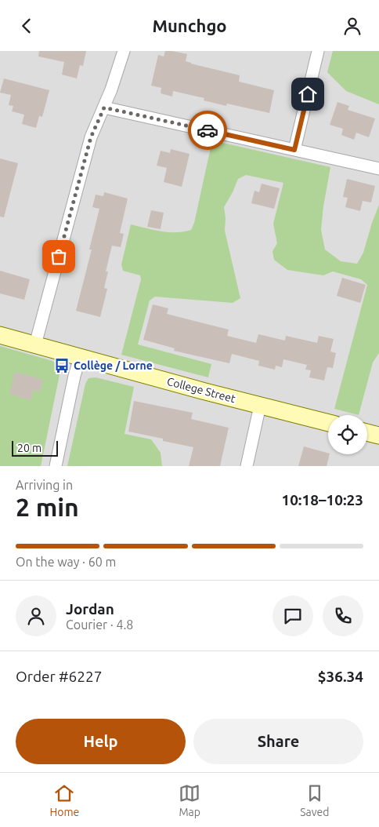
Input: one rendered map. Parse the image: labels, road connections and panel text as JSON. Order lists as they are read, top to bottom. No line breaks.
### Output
{"streets":{"street":["College Street"]},"places":{"bus stop":["Collège / Lorne"]},"scale_bar":"20 m","page":{"header":"Munchgo","scale":"20 m","heading":["2 min","Arriving in","10:18–10:23"],"panel":["Jordan","Courier · 4.8","Order #6227","$36.34"],"bar":"On the way · 60 m","buttons":["Help","Share"],"tabs":["Home","Map","Saved"]}}
